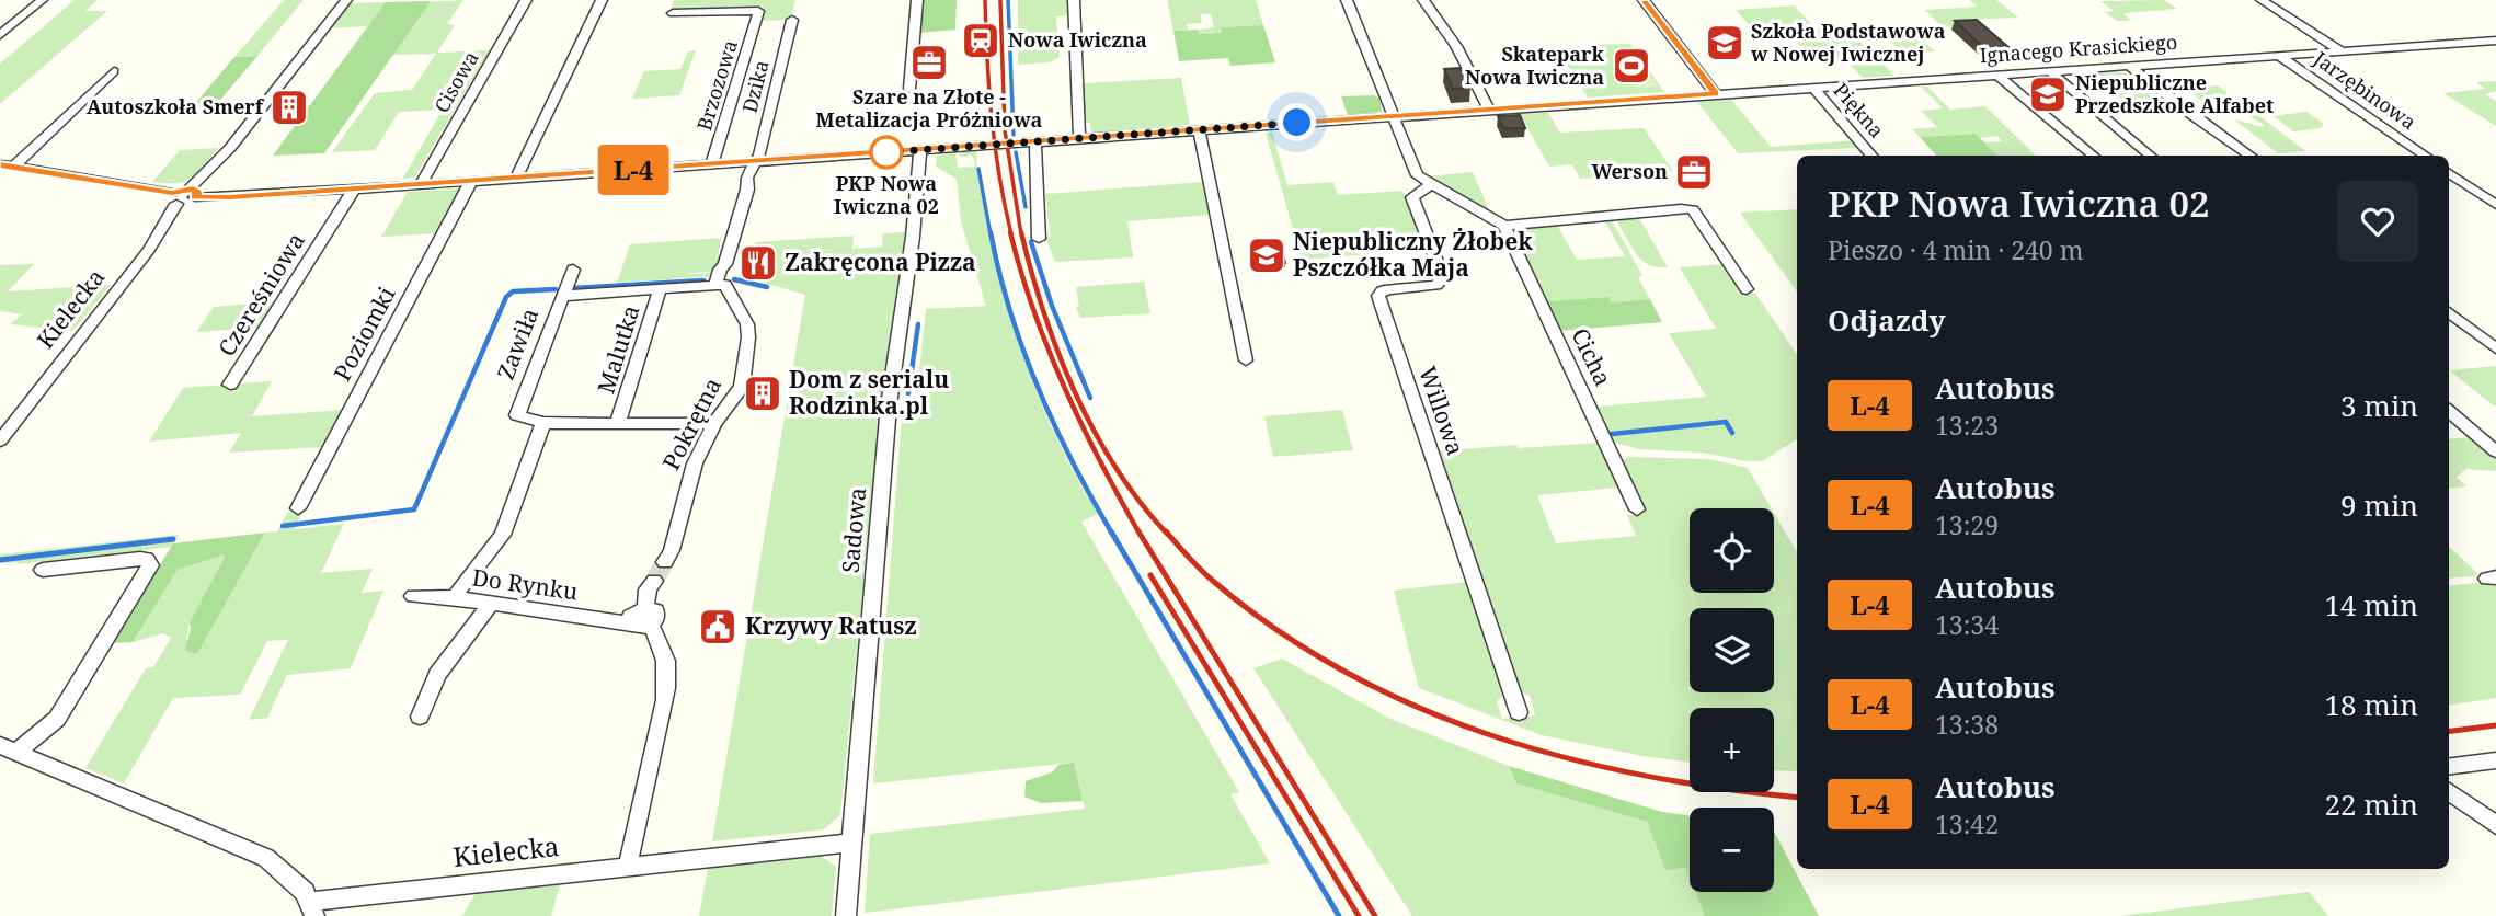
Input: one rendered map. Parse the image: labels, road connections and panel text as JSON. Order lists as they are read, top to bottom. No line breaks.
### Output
{"streets":{"street":["Ignacego Krasickiego","Cisowa","Brzozowa","Dzika","Jarzębinowa","Piękna","Czereśniowa","Kielecka","Poziomki","Zawiła","Malutka","Cicha","Willowa","Pokrętna","Sadowa","Do Rynku"]},"crossings":[["Ignacego Krasickiego","Cisowa"],["Ignacego Krasickiego","Brzozowa"],["Ignacego Krasickiego","Dzika"],["Ignacego Krasickiego","Jarzębinowa"],["Ignacego Krasickiego","Piękna"],["Ignacego Krasickiego","Czereśniowa"],["Ignacego Krasickiego","Poziomki"],["Ignacego Krasickiego","Sadowa"],["Dzika","Pokrętna"],["Kielecka","Sadowa"],["Zawiła","Malutka"]],"places":{"station":["Nowa Iwiczna"],"school or university":["Szkoła Podstawowa w Nowej Iwicznej","Niepubliczne Przedszkole Alfabet","Niepubliczny Żłobek Pszczółka Maja"],"office":["Szare na Złote - Metalizacja Próżniowa","Werson"],"sports":["Skatepark Nowa Iwiczna"],"building":["Autoszkoła Smerf","Dom z serialu Rodzinka.pl"],"other":["PKP Nowa Iwiczna 02"],"restaurant":["Zakręcona Pizza"],"public building":["Krzywy Ratusz"]},"lines":["bus line L-4"],"page":{"on_map":"L-4","heading":[["PKP Nowa Iwiczna 02","Pieszo · 4 min · 240 m"],"Odjazdy"],"list":[{"mark":"L-4","name":"Autobus","note":"13:23","value":"3 min"},{"mark":"L-4","name":"Autobus","note":"13:29","value":"9 min"},{"mark":"L-4","name":"Autobus","note":"13:34","value":"14 min"},{"mark":"L-4","name":"Autobus","note":"13:38","value":"18 min"},{"mark":"L-4","name":"Autobus","note":"13:42","value":"22 min"}],"map_buttons":["+","−"]}}
